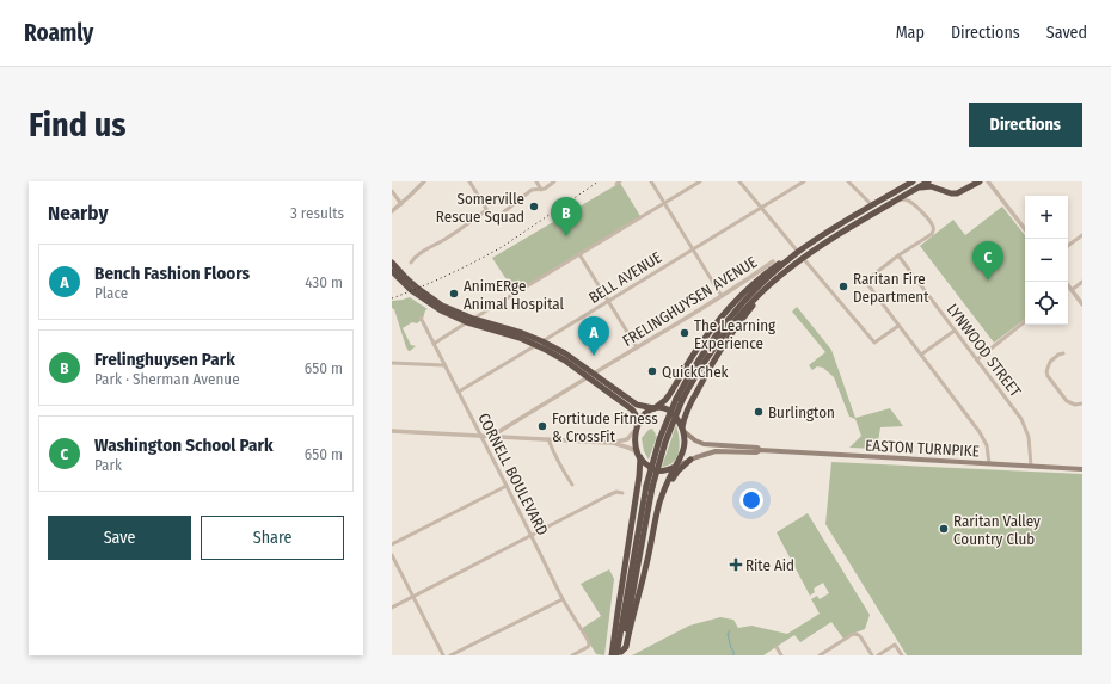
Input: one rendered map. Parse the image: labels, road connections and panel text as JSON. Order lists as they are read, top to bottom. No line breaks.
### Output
{"streets":{"main road":["EASTON TURNPIKE"],"street":["BELL AVENUE","FRELINGHUYSEN AVENUE","LYNWOOD STREET","CORNELL BOULEVARD"]},"crossings":[["BELL AVENUE","CORNELL BOULEVARD"],["LYNWOOD STREET","EASTON TURNPIKE"]],"places":{"other":["Somerville Rescue Squad","Raritan Fire Department","AnimERge Animal Hospital","The Learning Experience","QuickChek","Burlington","Fortitude Fitness & CrossFit","Raritan Valley Country Club"],"health":["Rite Aid"]},"page":{"header":"Roamly","nav":["Map","Directions","Saved"],"buttons":["Directions",["Save","Share"]],"title":"Find us","heading":["Nearby","3 results"],"map_buttons":["+","−"],"pins":["B","C","A"],"list":[{"mark":"A","name":"Bench Fashion Floors","note":"Place","value":"430 m"},{"mark":"B","name":"Frelinghuysen Park","note":"Park · Sherman Avenue","value":"650 m"},{"mark":"C","name":"Washington School Park","note":"Park","value":"650 m"}]}}
